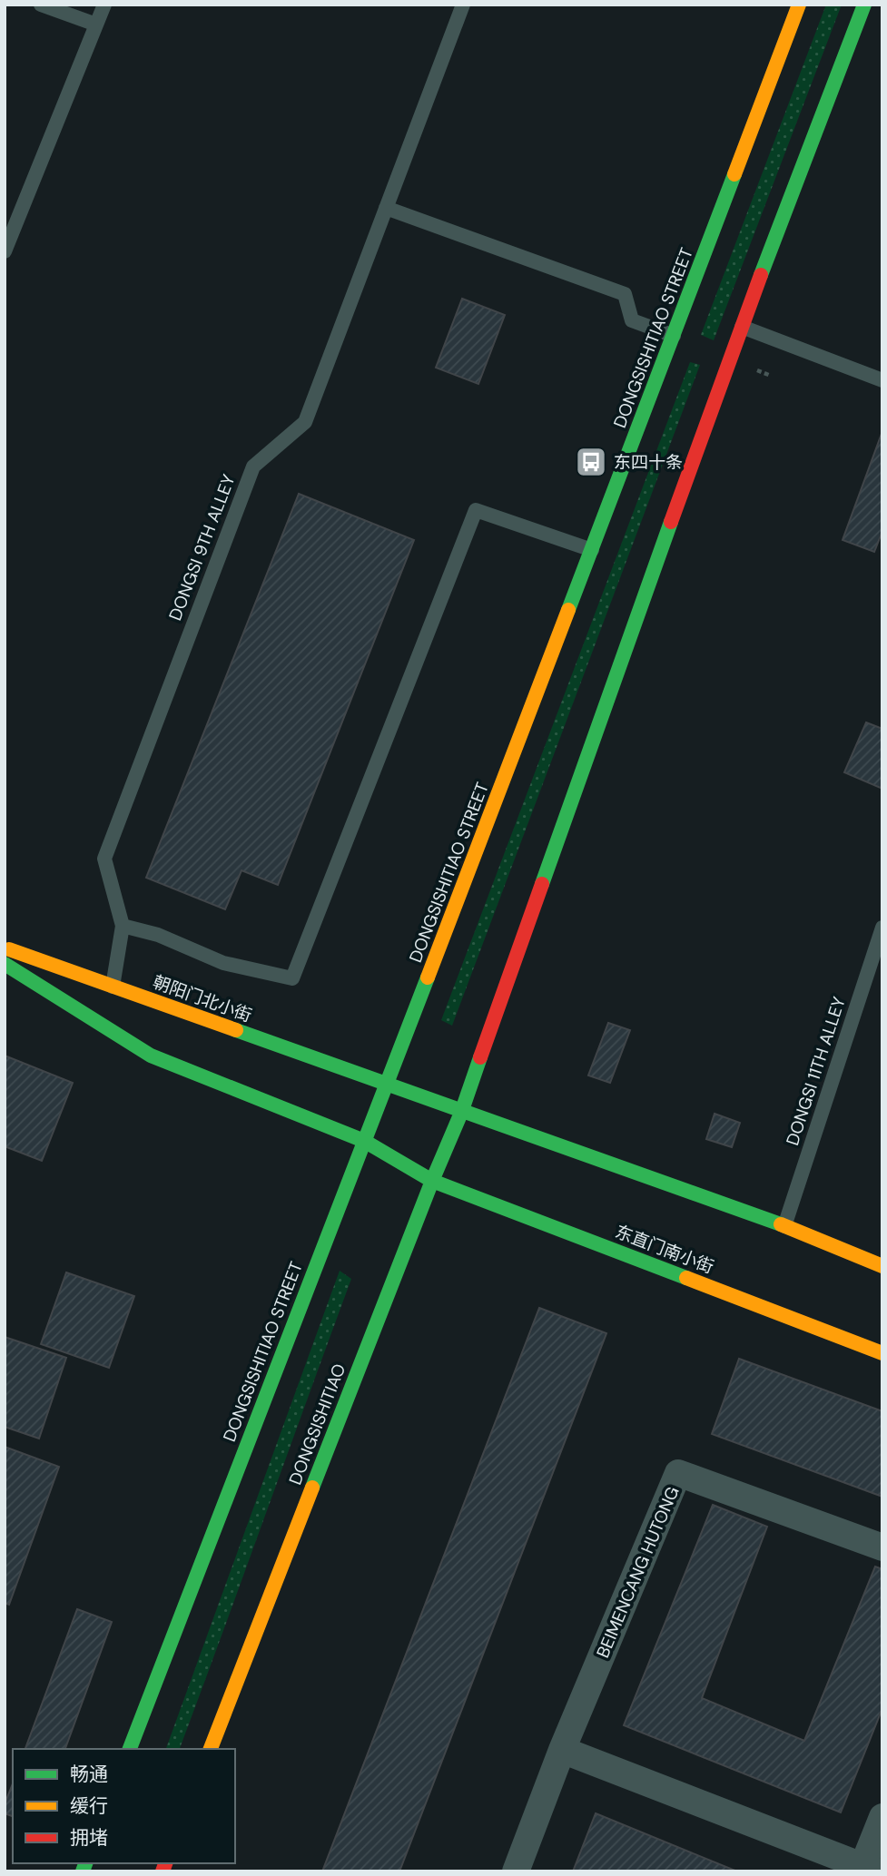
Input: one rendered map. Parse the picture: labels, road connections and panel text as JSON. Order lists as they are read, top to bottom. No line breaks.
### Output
{"streets":{"main road":["DONGSISHITIAO STREET","朝阳门北小街","东直门南小街","DONGSISHITIAO"],"street":["BEIMENCANG HUTONG"],"lane":["DONGSI 9TH ALLEY","DONGSI 11TH ALLEY"]},"crossings":[["DONGSISHITIAO STREET","朝阳门北小街"],["DONGSISHITIAO STREET","东直门南小街"],["DONGSI 9TH ALLEY","朝阳门北小街"],["朝阳门北小街","DONGSISHITIAO"],["东直门南小街","DONGSISHITIAO"]],"places":{"bus stop":["东四十条"]},"legend":["畅通","缓行","拥堵"]}
